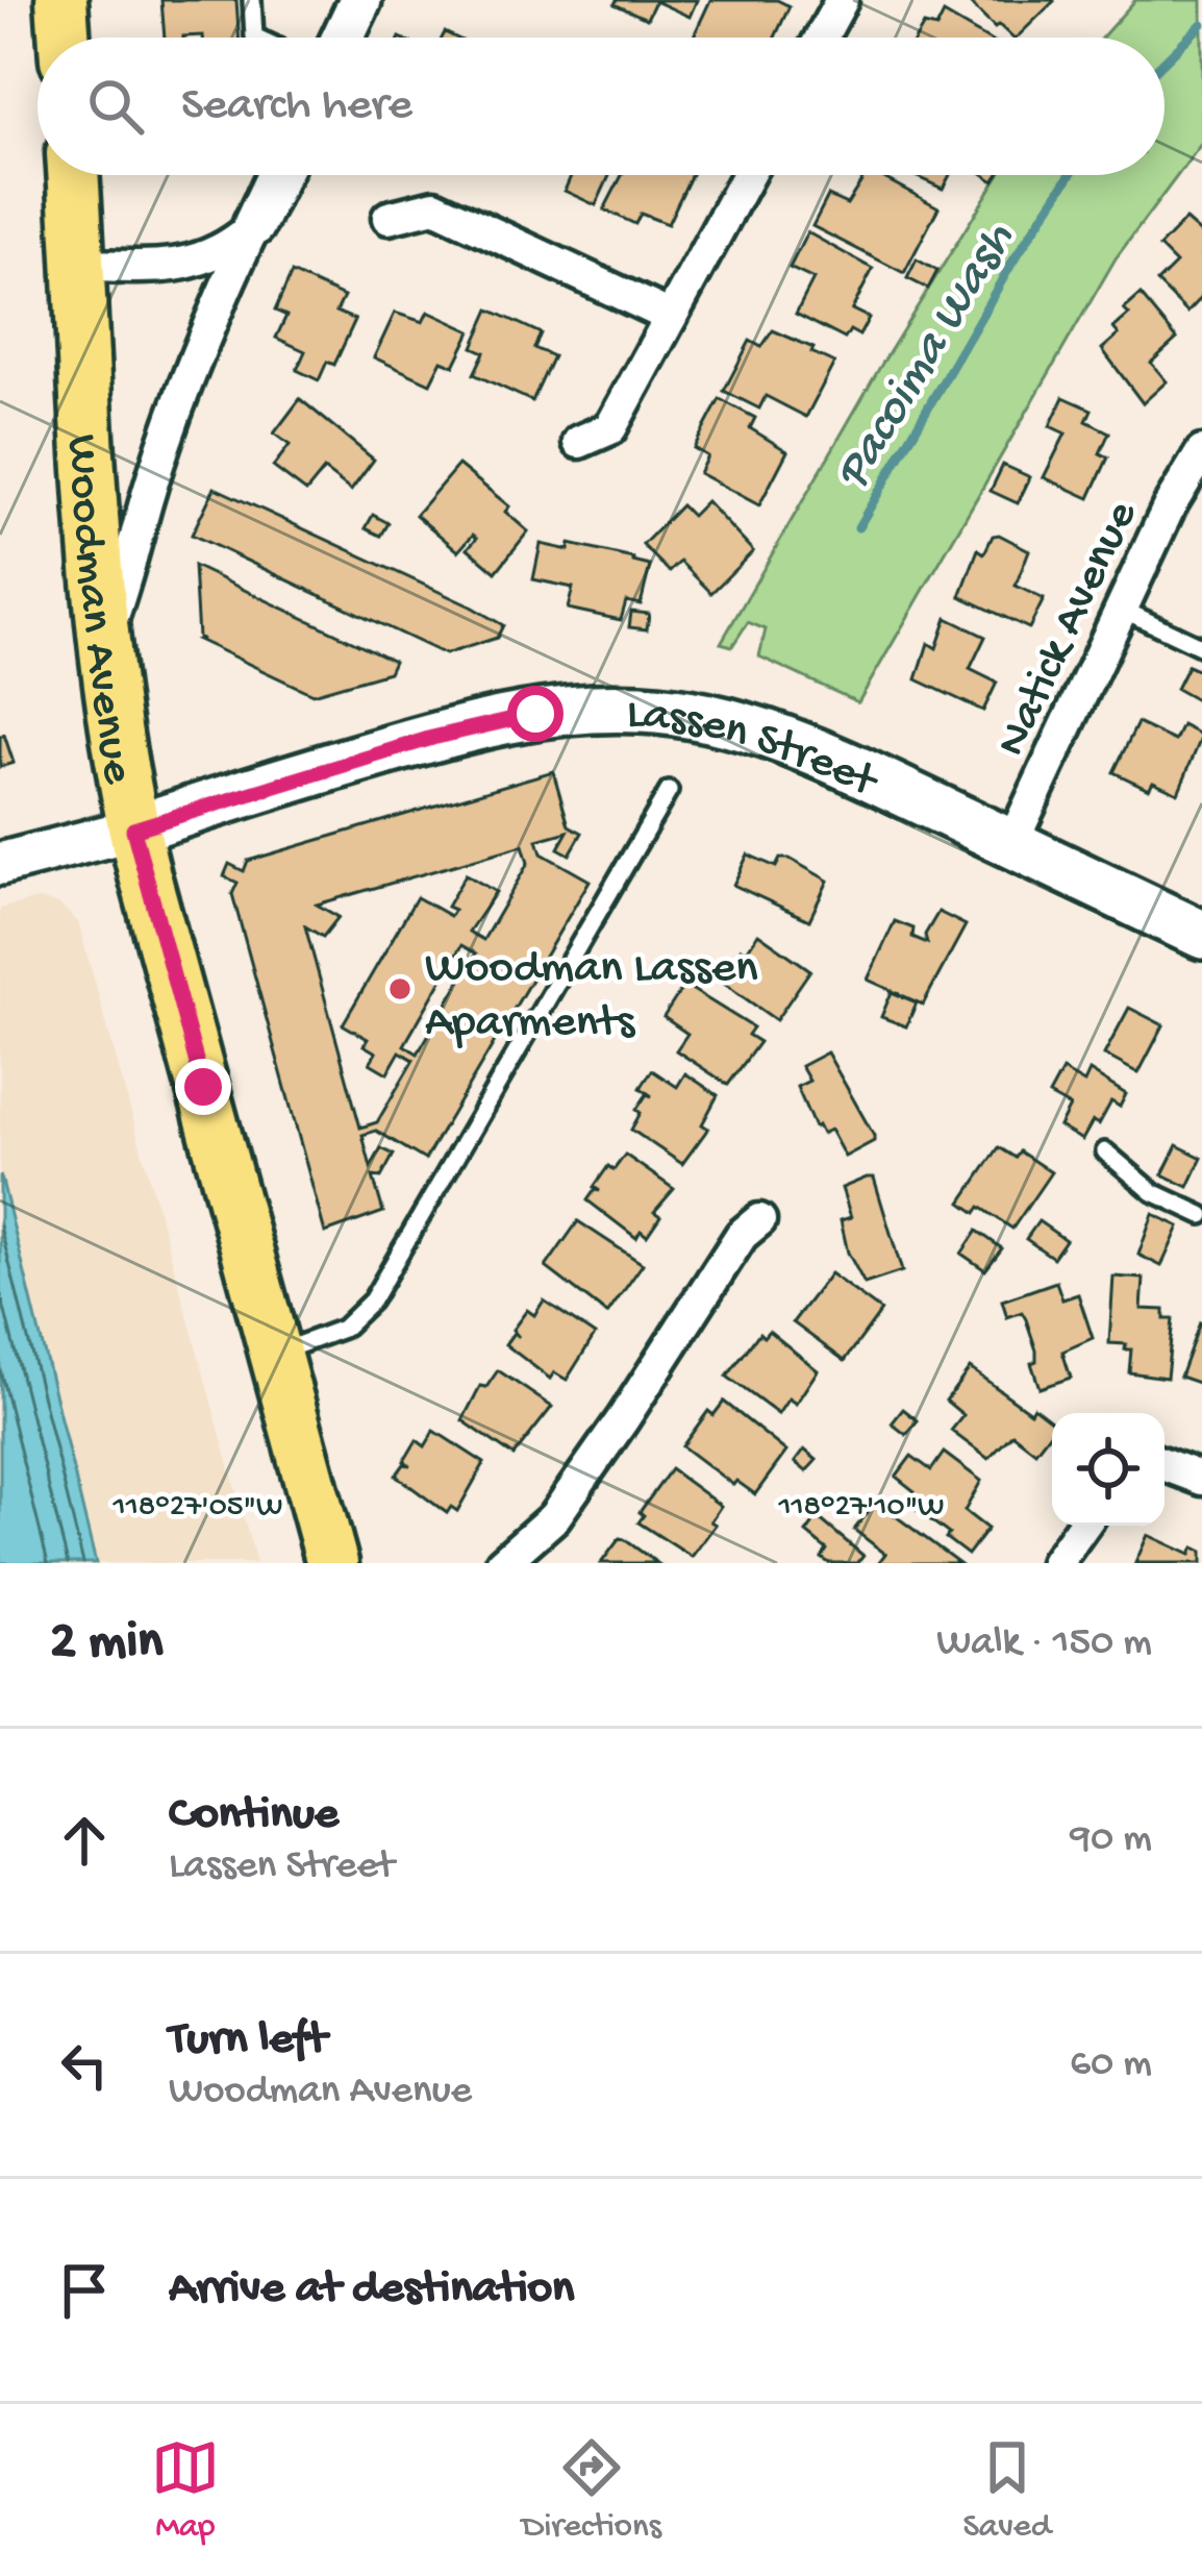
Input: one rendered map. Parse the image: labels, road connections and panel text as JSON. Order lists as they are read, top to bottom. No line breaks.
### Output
{"streets":{"main road":["Woodman Avenue","Lassen Street"],"street":["Natick Avenue"]},"crossings":[["Woodman Avenue","Lassen Street"],["Natick Avenue","Lassen Street"]],"water":["Pacoima Wash"],"places":["Woodman Lassen Aparments"],"page":{"search":"Search here","heading":["2 min","Walk · 150 m"],"list":[["Continue","Lassen Street","90 m"],["Turn left","Woodman Avenue","60 m"],"Arrive at destination"],"nav":["Map","Directions","Saved"]},"coordinates":["118°27'05\"W","118°27'10\"W"]}
